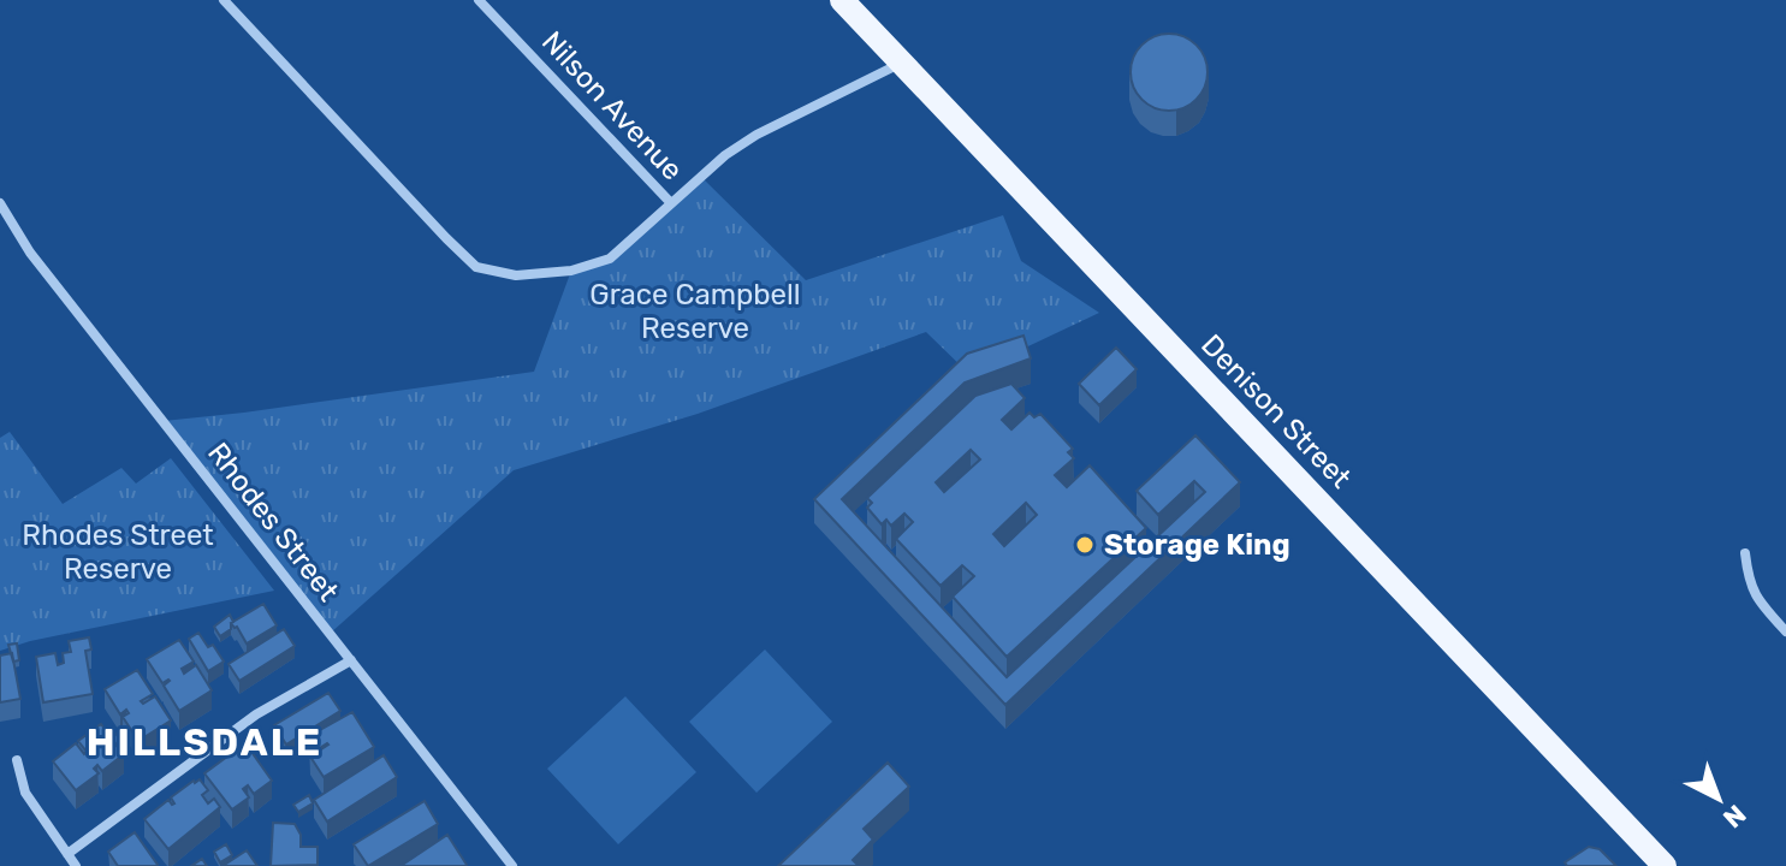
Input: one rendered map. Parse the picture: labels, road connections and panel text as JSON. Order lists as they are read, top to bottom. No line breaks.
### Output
{"streets":{"main road":["Denison Street"],"street":["Nilson Avenue","Rhodes Street"]},"districts":["HILLSDALE"],"parks":["Grace Campbell Reserve","Rhodes Street Reserve"],"places":["Storage King"],"north":"bottom right"}
